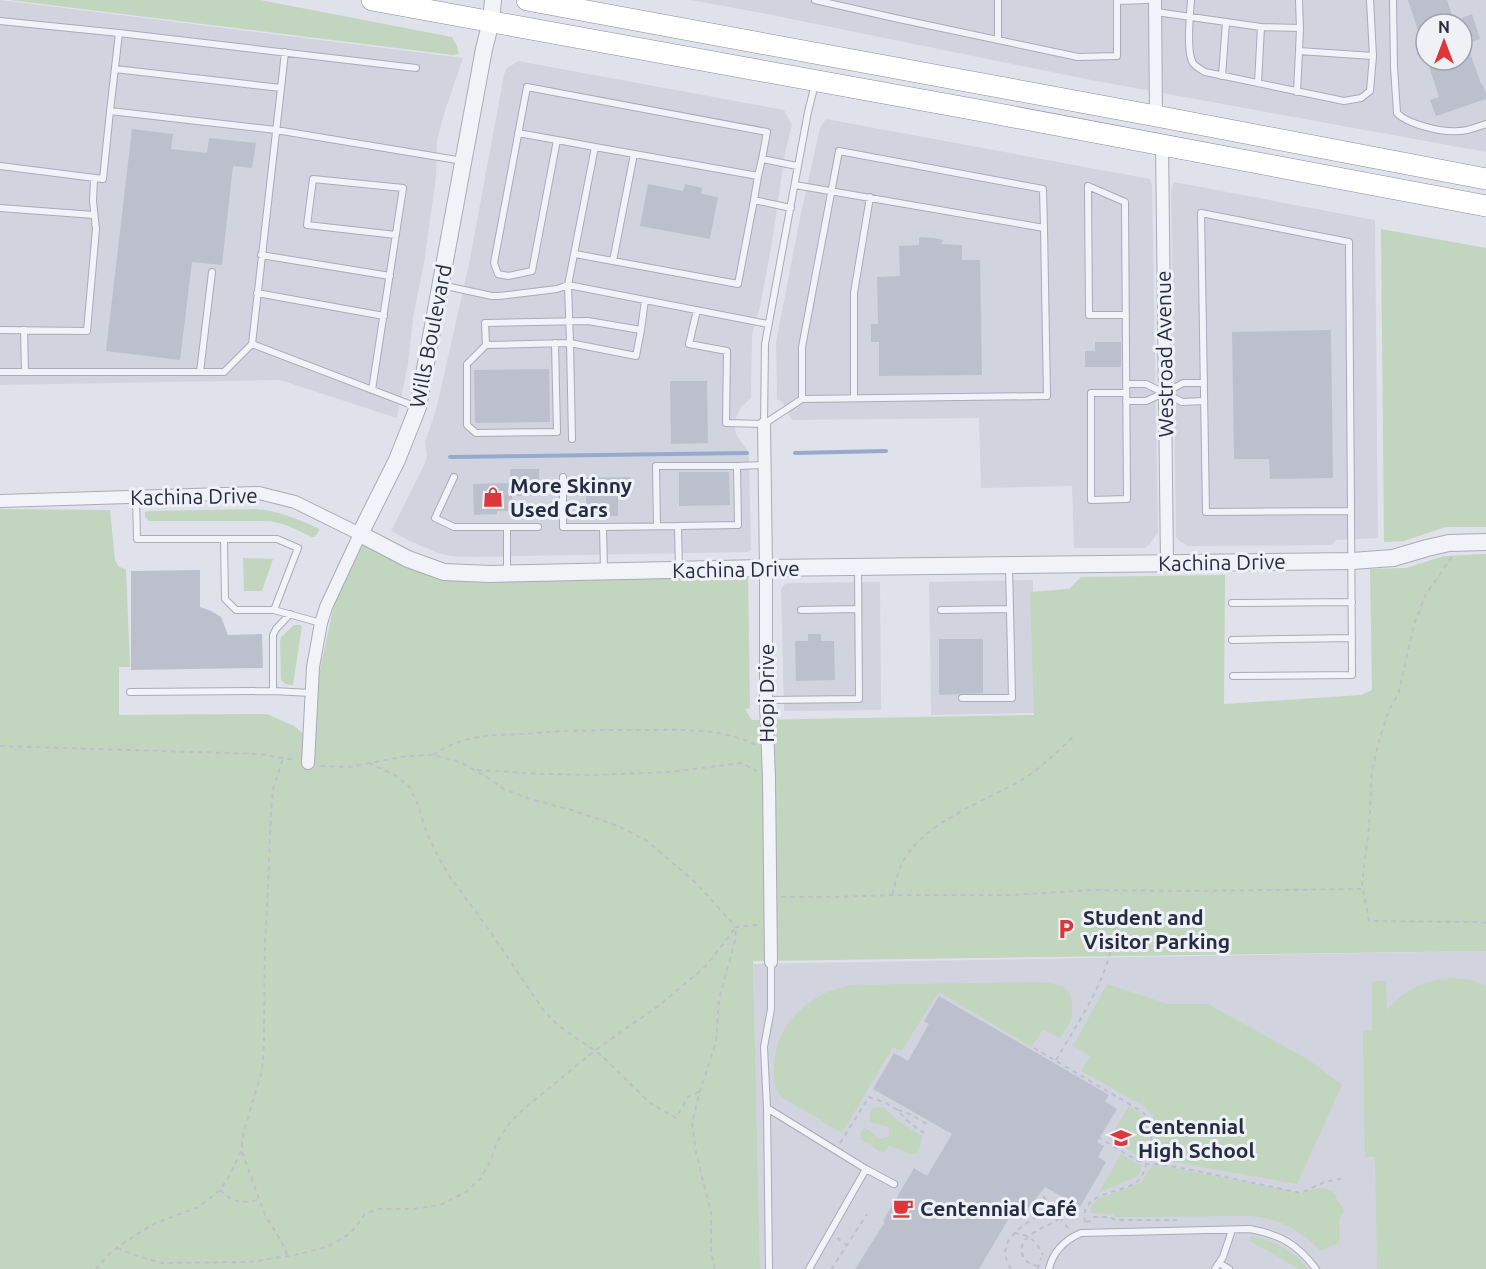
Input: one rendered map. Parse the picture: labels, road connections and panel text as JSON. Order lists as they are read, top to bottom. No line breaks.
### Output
{"streets":{"street":["Wills Boulevard","Westroad Avenue","Kachina Drive","Hopi Drive"]},"crossings":[["Wills Boulevard","Kachina Drive"],["Westroad Avenue","Kachina Drive"],["Kachina Drive","Hopi Drive"]],"places":{"shop":["More Skinny Used Cars"],"parking":["Student and Visitor Parking"],"school or university":["Centennial High School"],"cafe":["Centennial Café"]},"north":"top"}
